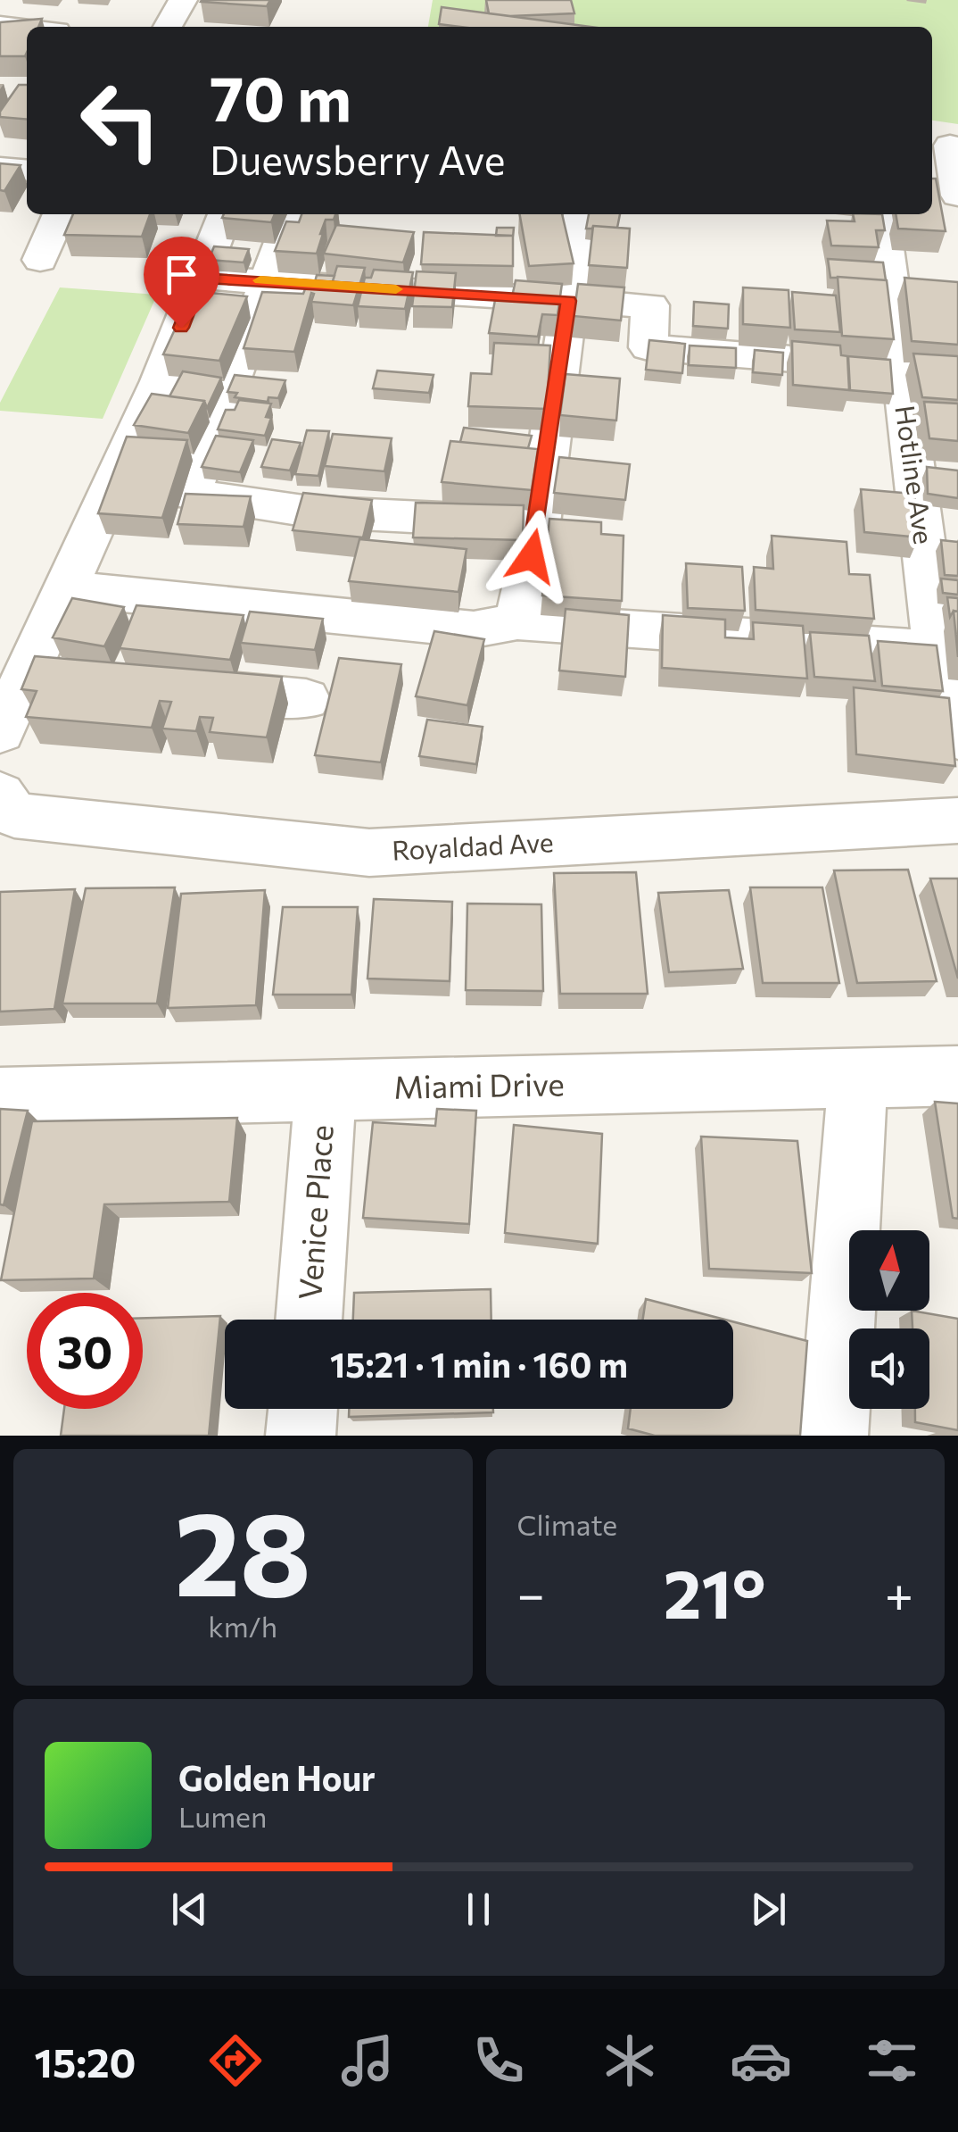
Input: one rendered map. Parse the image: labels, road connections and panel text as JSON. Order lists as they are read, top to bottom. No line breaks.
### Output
{"streets":{"street":["Hotline Ave","Royaldad Ave","Miami Drive","Venice Place"]},"crossings":[["Miami Drive","Venice Place"]],"north":"top","page":{"turn":["70 m","Duewsberry Ave"],"limit":"30","trip":"15:21 · 1 min · 160 m","tile":[["28","km/h"],"Climate"],"heat":["−","21°","+"],"song":["Golden Hour","Lumen"],"tabs":"15:20"}}
